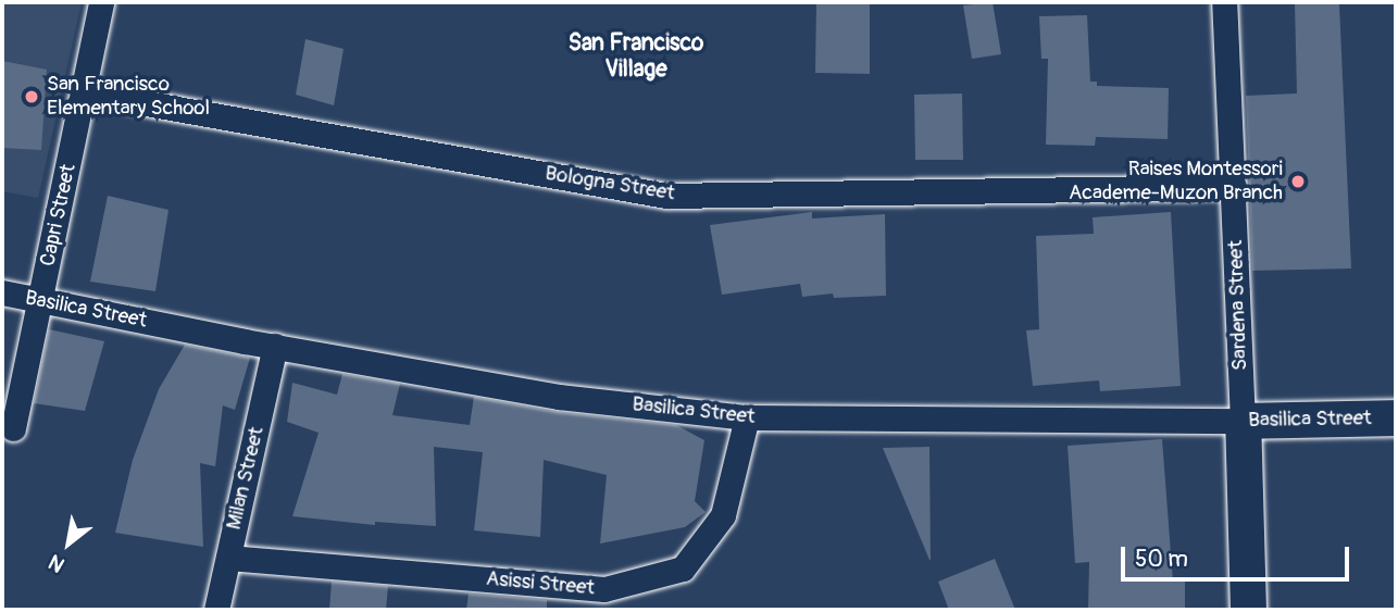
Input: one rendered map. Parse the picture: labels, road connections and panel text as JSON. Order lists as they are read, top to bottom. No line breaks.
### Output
{"streets":{"street":["Bologna Street","Capri Street","Sardena Street","Basilica Street","Milan Street","Asissi Street"]},"crossings":[["Bologna Street","Capri Street"],["Bologna Street","Sardena Street"],["Capri Street","Basilica Street"],["Sardena Street","Basilica Street"],["Basilica Street","Milan Street"],["Basilica Street","Asissi Street"],["Milan Street","Asissi Street"]],"districts":["San Francisco Village"],"places":["San Francisco Elementary School","Raises Montessori Academe-Muzon Branch"],"scale_bar":"50 m","north":"bottom left"}
